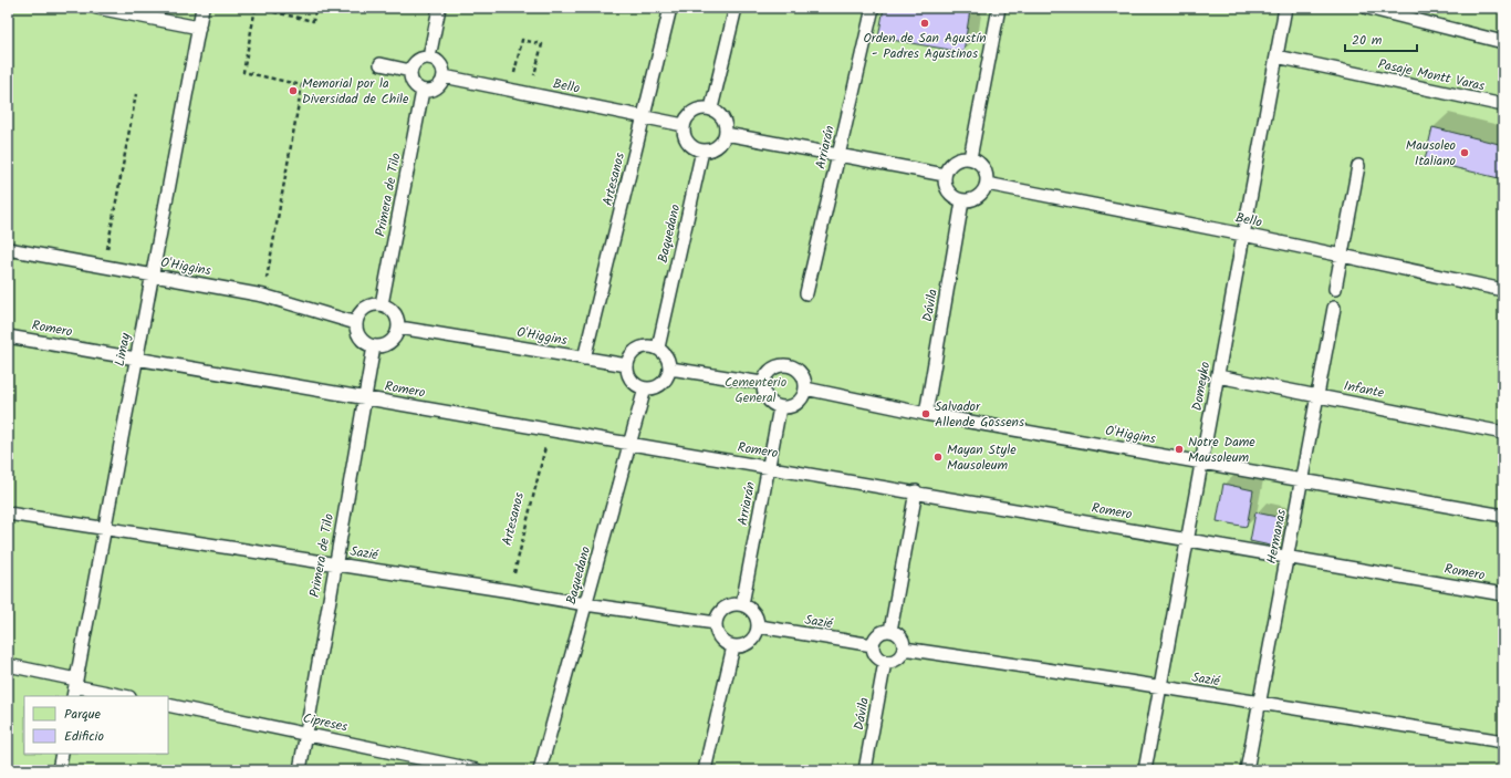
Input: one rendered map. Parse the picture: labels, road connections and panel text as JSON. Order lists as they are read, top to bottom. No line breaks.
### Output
{"streets":{"lane":["Pasaje Montt Varas","Bello","Arriarán","Artesanos","Primera de Tilo","Baquedano","O'Higgins","Dávila","Romero","Limay","Domeyko","Infante","Hermanas","Sazié","Cipreses"]},"crossings":[["Pasaje Montt Varas","Domeyko"],["Bello","Artesanos"],["Bello","Primera de Tilo"],["Bello","Baquedano"],["Bello","Dávila"],["Bello","Domeyko"],["Arriarán","O'Higgins"],["Arriarán","Romero"],["Arriarán","Sazié"],["Artesanos","O'Higgins"],["Artesanos","Romero"],["Artesanos","Sazié"],["Primera de Tilo","O'Higgins"],["Primera de Tilo","Romero"],["Primera de Tilo","Sazié"],["Primera de Tilo","Cipreses"],["Baquedano","O'Higgins"],["Baquedano","Romero"],["Baquedano","Sazié"],["O'Higgins","Dávila"],["O'Higgins","Limay"],["O'Higgins","Domeyko"],["O'Higgins","Hermanas"],["Dávila","Sazié"],["Romero","Limay"],["Romero","Domeyko"],["Romero","Hermanas"],["Limay","Sazié"],["Domeyko","Infante"],["Domeyko","Sazié"],["Infante","Hermanas"],["Hermanas","Sazié"]],"parks":["Cementerio General"],"places":["Orden de San Agustín - Padres Agustinos","Memorial por la Diversidad de Chile","Mausoleo Italiano","Salvador Allende Gossens","Notre Dame Mausoleum","Mayan Style Mausoleum"],"legend":["Parque","Edificio"],"scale_bar":"20 m"}
